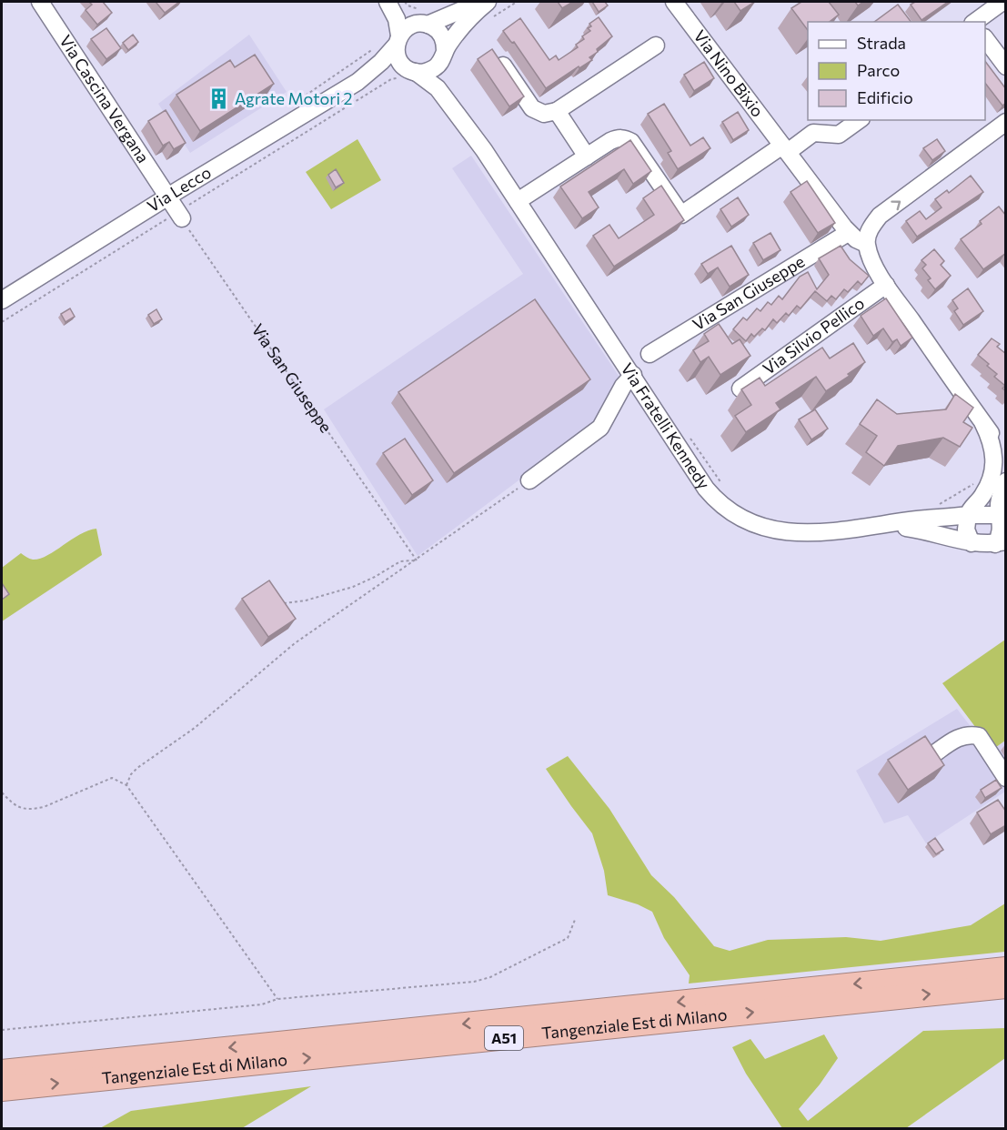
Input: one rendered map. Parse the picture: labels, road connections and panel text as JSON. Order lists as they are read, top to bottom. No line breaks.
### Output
{"streets":{"highway":["Tangenziale Est di Milano","A51"],"street":["Via Nino Bixio","Via Cascina Vergana","Via Lecco","Via San Giuseppe","Via Silvio Pellico","Via Fratelli Kennedy"]},"crossings":[["Via Nino Bixio","Via San Giuseppe"],["Via Cascina Vergana","Via Lecco"],["Via Lecco","Via Fratelli Kennedy"]],"places":{"building":["Agrate Motori 2"]},"legend":["Strada","Parco","Edificio"]}
